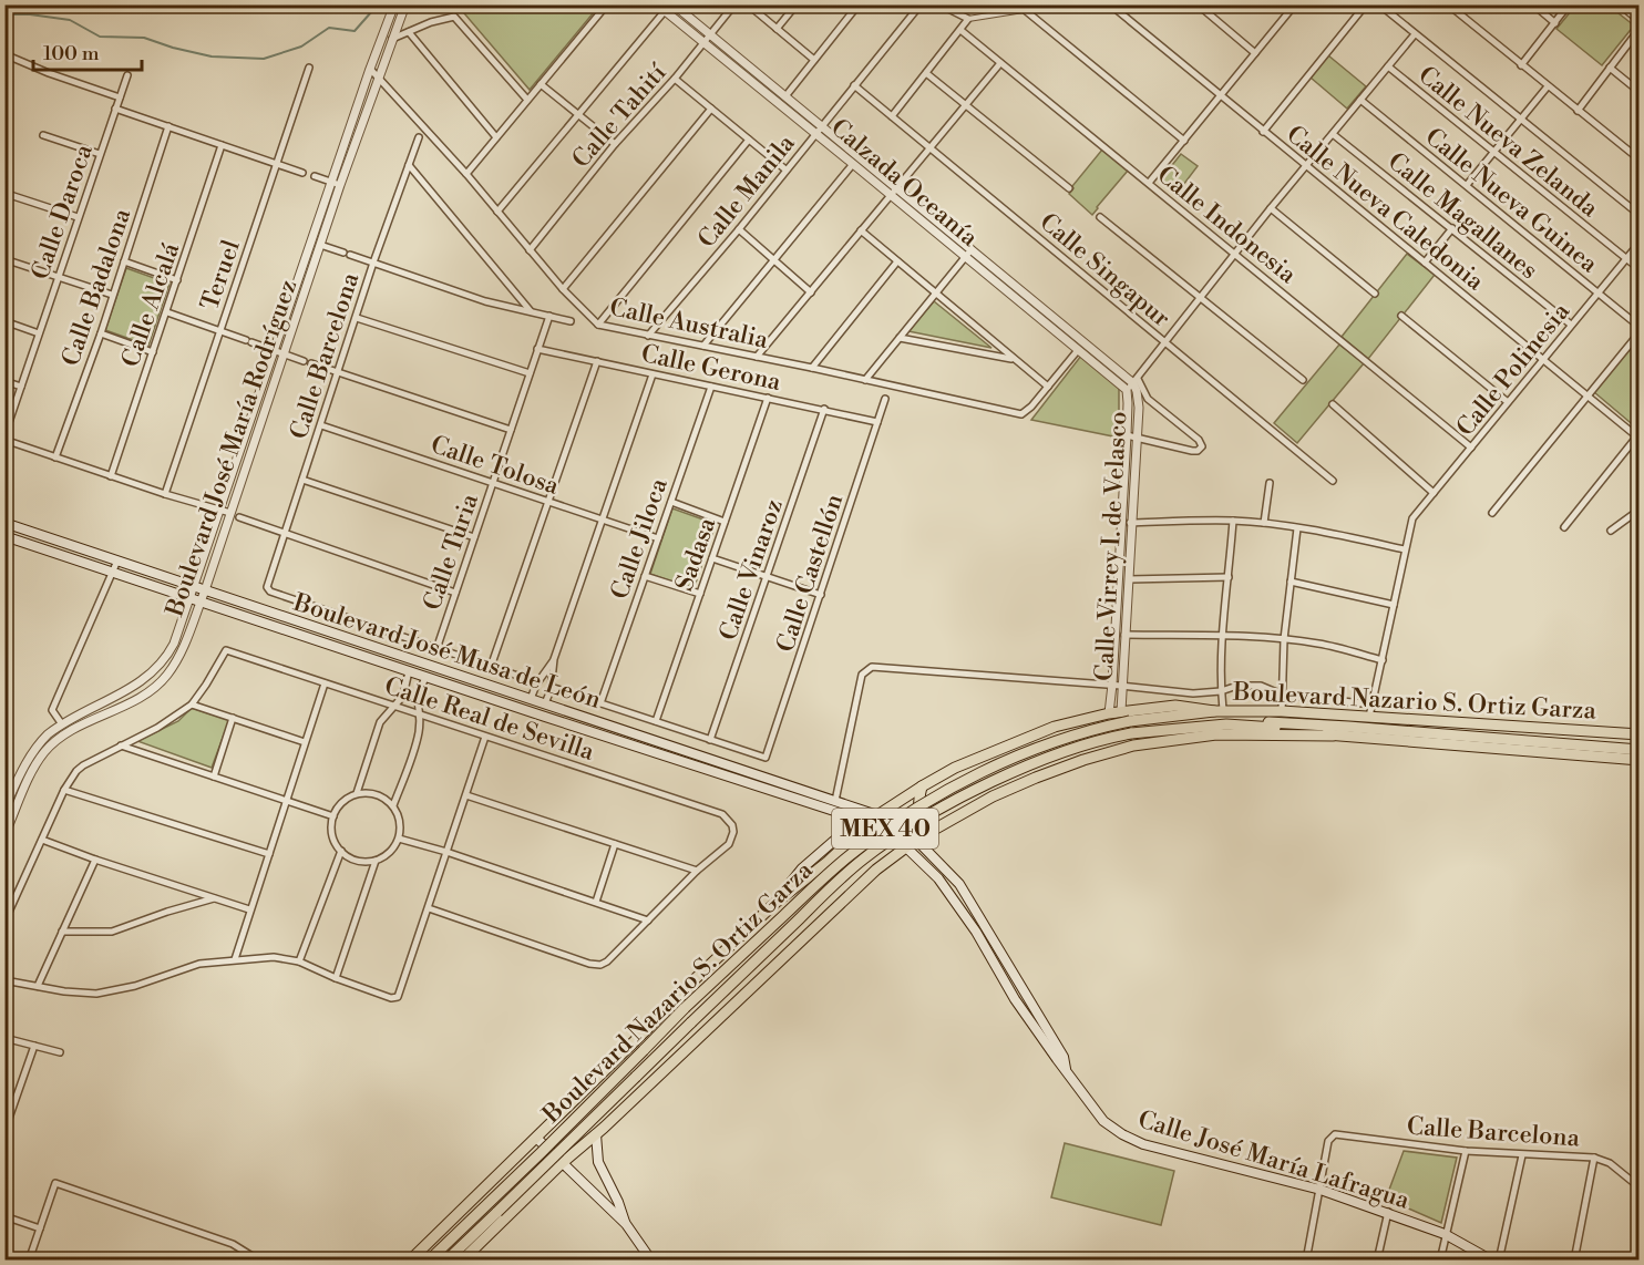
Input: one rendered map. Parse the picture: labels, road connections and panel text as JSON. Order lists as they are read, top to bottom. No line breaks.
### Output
{"streets":{"highway":["Boulevard Nazario S. Ortiz Garza","MEX 40"],"main road":["Boulevard José Musa de León","Calle José María Lafragua"],"street":["Calle Tahití","Calle Nueva Zelanda","Calzada Oceanía","Calle Manila","Calle Nueva Guinea","Calle Nueva Caledonia","Calle Daroca","Calle Magallanes","Calle Indonesia","Calle Singapur","Teruel","Calle Badalona","Calle Alcalá","Calle Australia","Calle Barcelona","Calle Gerona","Calle Polinesia","Boulevard José María Rodríguez","Calle Tolosa","Calle Jiloca","Calle Virrey I. de Velasco","Calle Turia","Sadasa","Calle Vinaroz","Calle Castellón","Calle Real de Sevilla"]},"crossings":[["Calle Tahití","Calzada Oceanía"],["Calle Tahití","Calle Australia"],["Calle Nueva Zelanda","Calle Polinesia"],["Calzada Oceanía","Calle Manila"],["Calzada Oceanía","Calle Australia"],["Calzada Oceanía","Calle Virrey I. de Velasco"],["Calle Manila","Calle Singapur"],["Calle Manila","Calle Australia"],["Calle Nueva Guinea","Calle Polinesia"],["Calle Nueva Caledonia","Calle Polinesia"],["Calle Magallanes","Calle Polinesia"],["Calle Indonesia","Calle Polinesia"],["Calle Australia","Boulevard José María Rodríguez"],["Calle Barcelona","Calle Tolosa"],["Calle Barcelona","Calle Turia"],["Calle Barcelona","Calle José María Lafragua"],["Calle Gerona","Calle Jiloca"],["Calle Gerona","Calle Turia"],["Calle Gerona","Sadasa"],["Calle Gerona","Calle Vinaroz"],["Calle Gerona","Calle Castellón"],["Boulevard José María Rodríguez","Boulevard José Musa de León"],["Calle Tolosa","Calle Jiloca"],["Calle Tolosa","Calle Turia"],["Calle Vinaroz","Calle Castellón"],["Boulevard José Musa de León","Calle José María Lafragua"]],"scale_bar":"100 m"}
